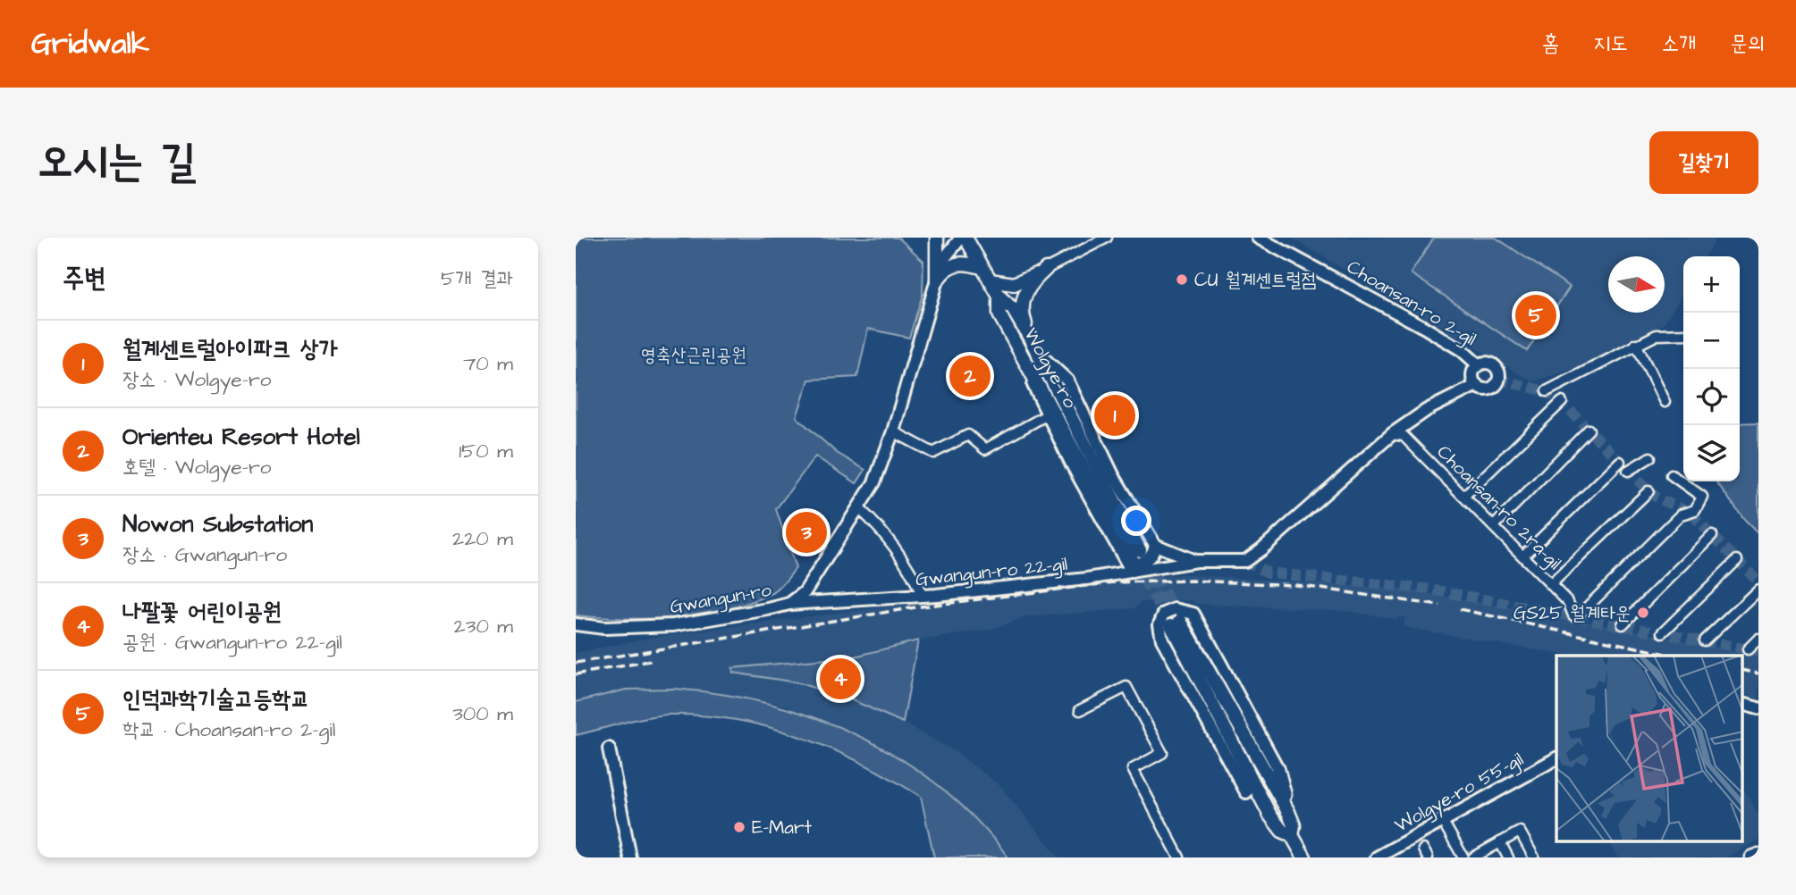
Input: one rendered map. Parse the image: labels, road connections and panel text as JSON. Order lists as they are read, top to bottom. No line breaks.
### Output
{"streets":{"main road":["Wolgye-ro"],"street":["Choansan-ro 2-gil","Choansan-ro 2ra-gil","Gwangun-ro 22-gil","Gwangun-ro","Wolgye-ro 55-gil"]},"crossings":[["Wolgye-ro","Gwangun-ro"],["Gwangun-ro 22-gil","Gwangun-ro"]],"parks":["영축산근린공원"],"places":["CU 월계센트럴점","GS25 월계타운","E-Mart"],"north":"right","page":{"header":"Gridwalk","nav":["홈","지도","소개","문의"],"buttons":"길찾기","title":"오시는 길","heading":["주변","5개 결과"],"map_buttons":["+","−"],"pins":["5","2","1","3","4"],"list":[{"mark":"1","name":"월계센트럴아이파크 상가","note":"장소 · Wolgye-ro","value":"70 m"},{"mark":"2","name":"Orienteu Resort Hotel","note":"호텔 · Wolgye-ro","value":"150 m"},{"mark":"3","name":"Nowon Substation","note":"장소 · Gwangun-ro","value":"220 m"},{"mark":"4","name":"나팔꽃 어린이공원","note":"공원 · Gwangun-ro 22-gil","value":"230 m"},{"mark":"5","name":"인덕과학기술고등학교","note":"학교 · Choansan-ro 2-gil","value":"300 m"}]}}
